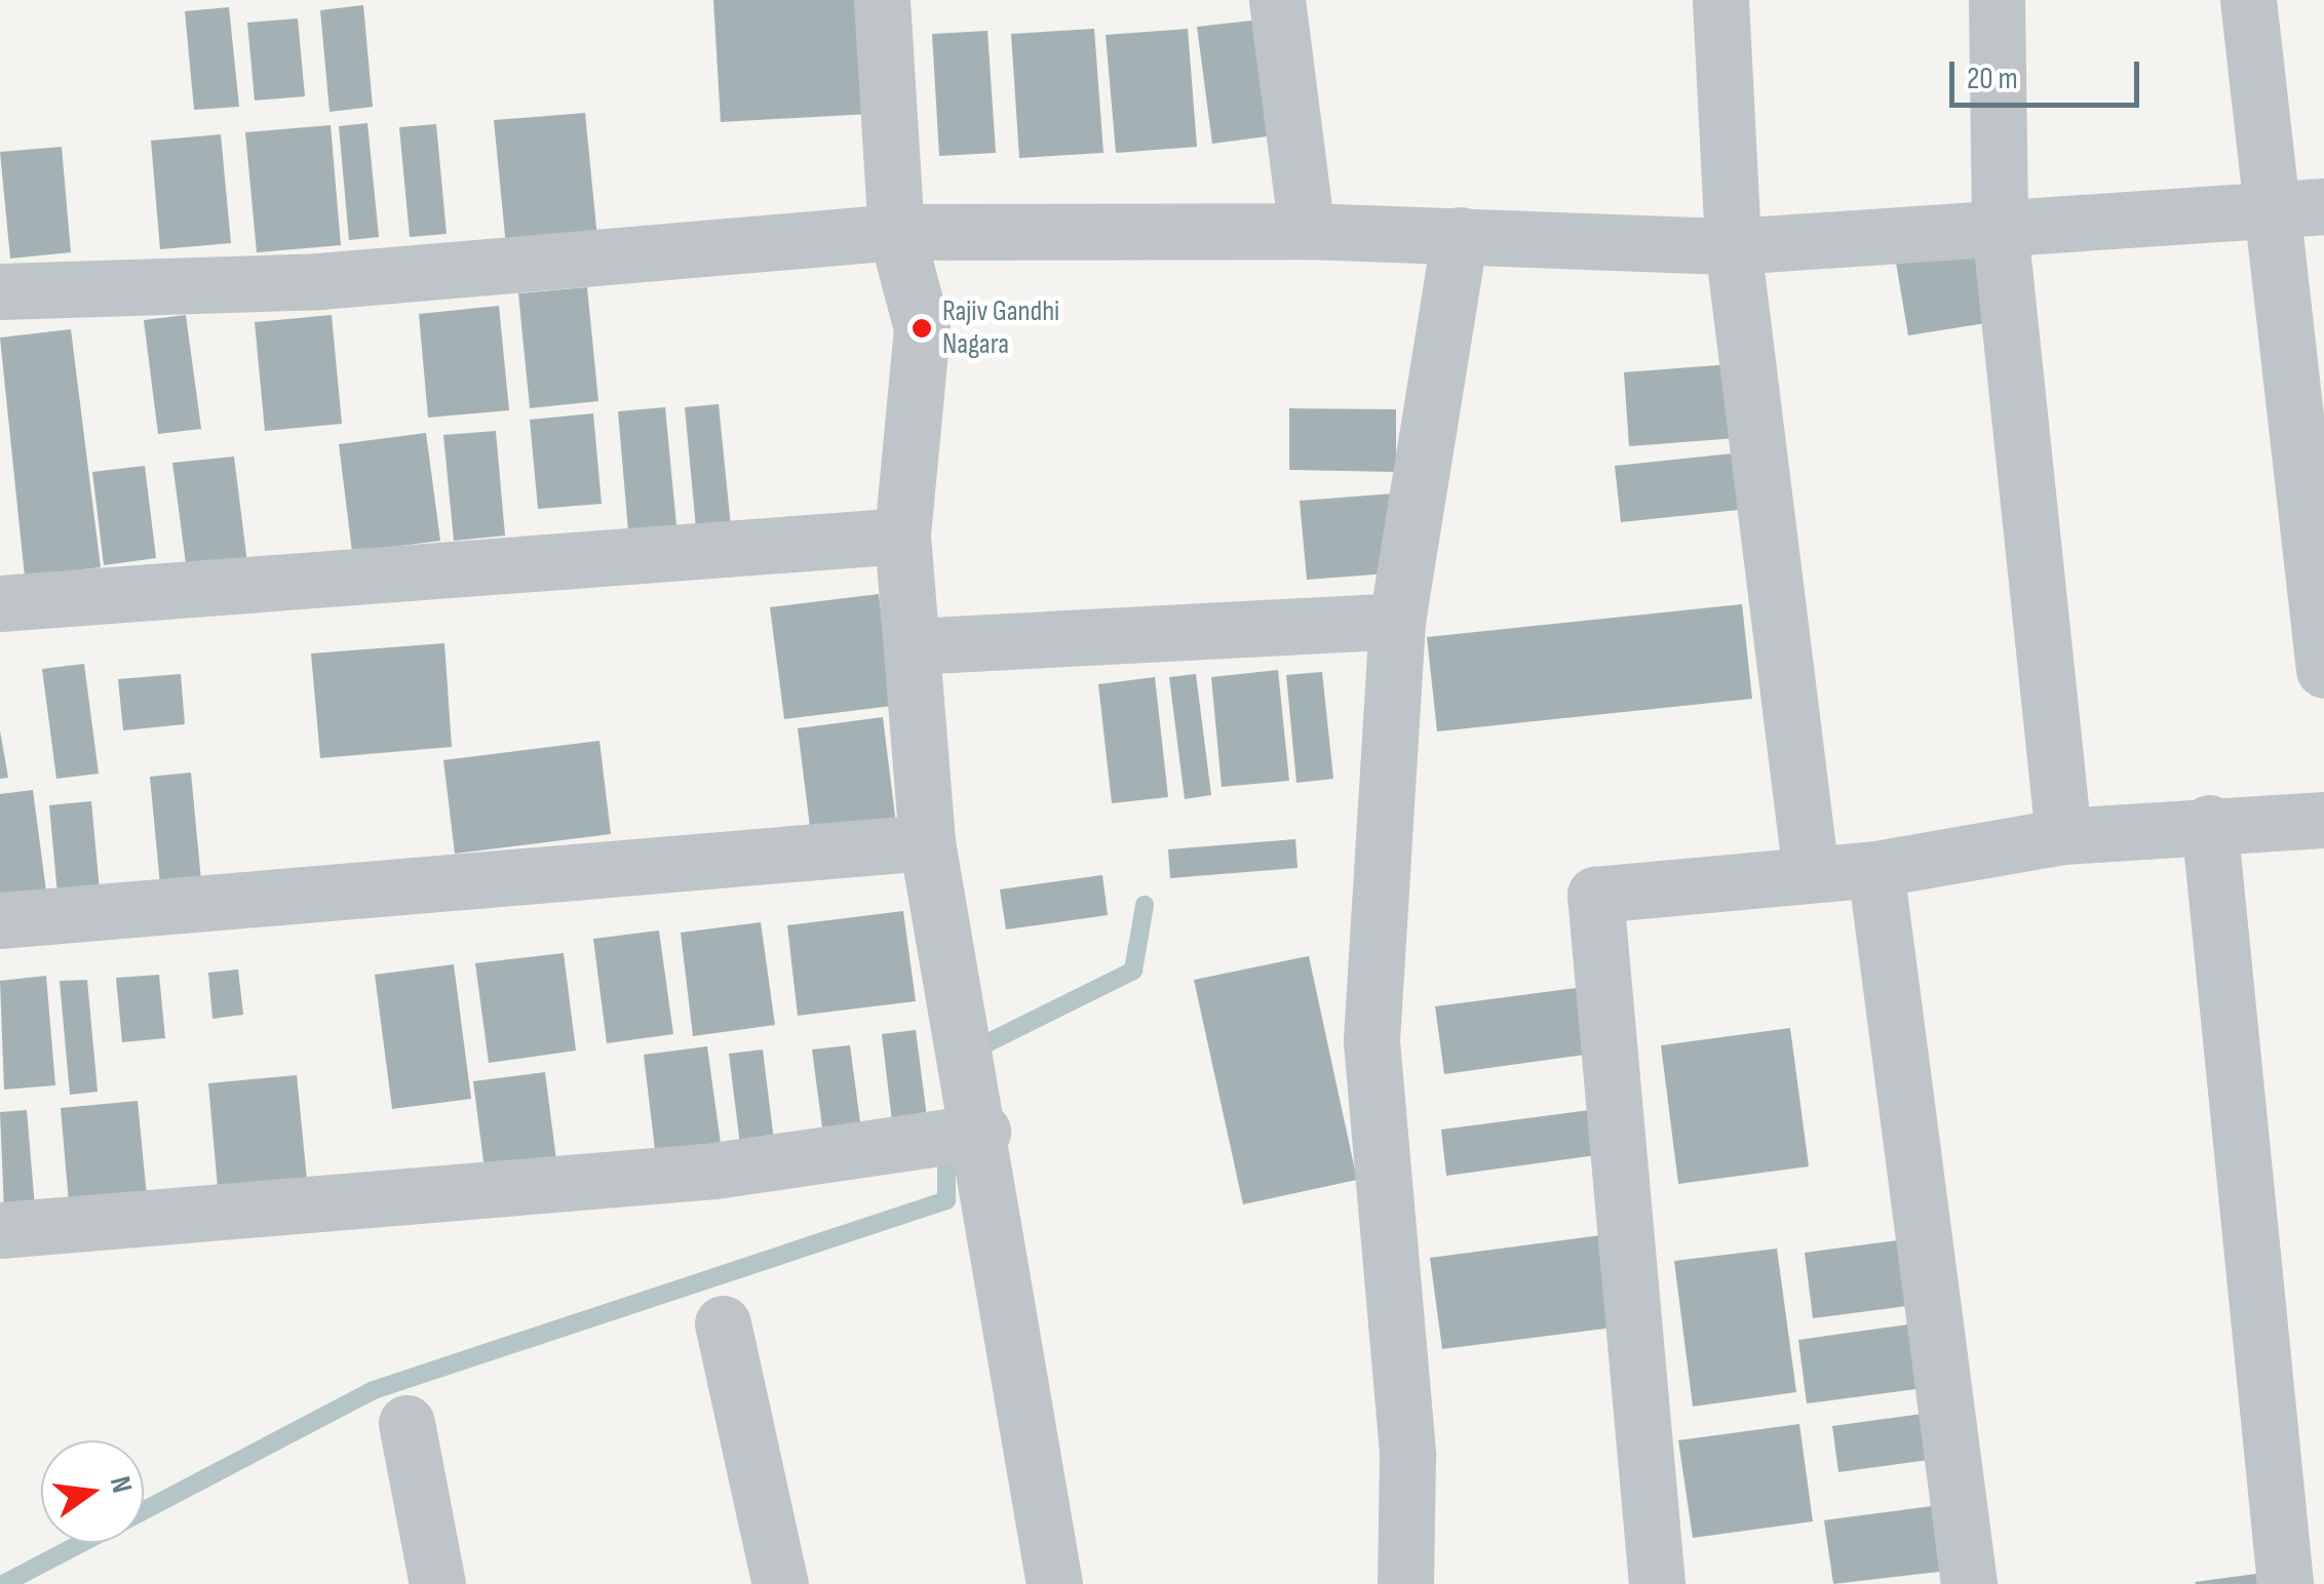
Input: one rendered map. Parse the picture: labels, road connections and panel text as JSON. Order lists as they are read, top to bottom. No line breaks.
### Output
{"places":["Rajiv Gandhi Nagara"],"scale_bar":"20 m","north":"right"}
